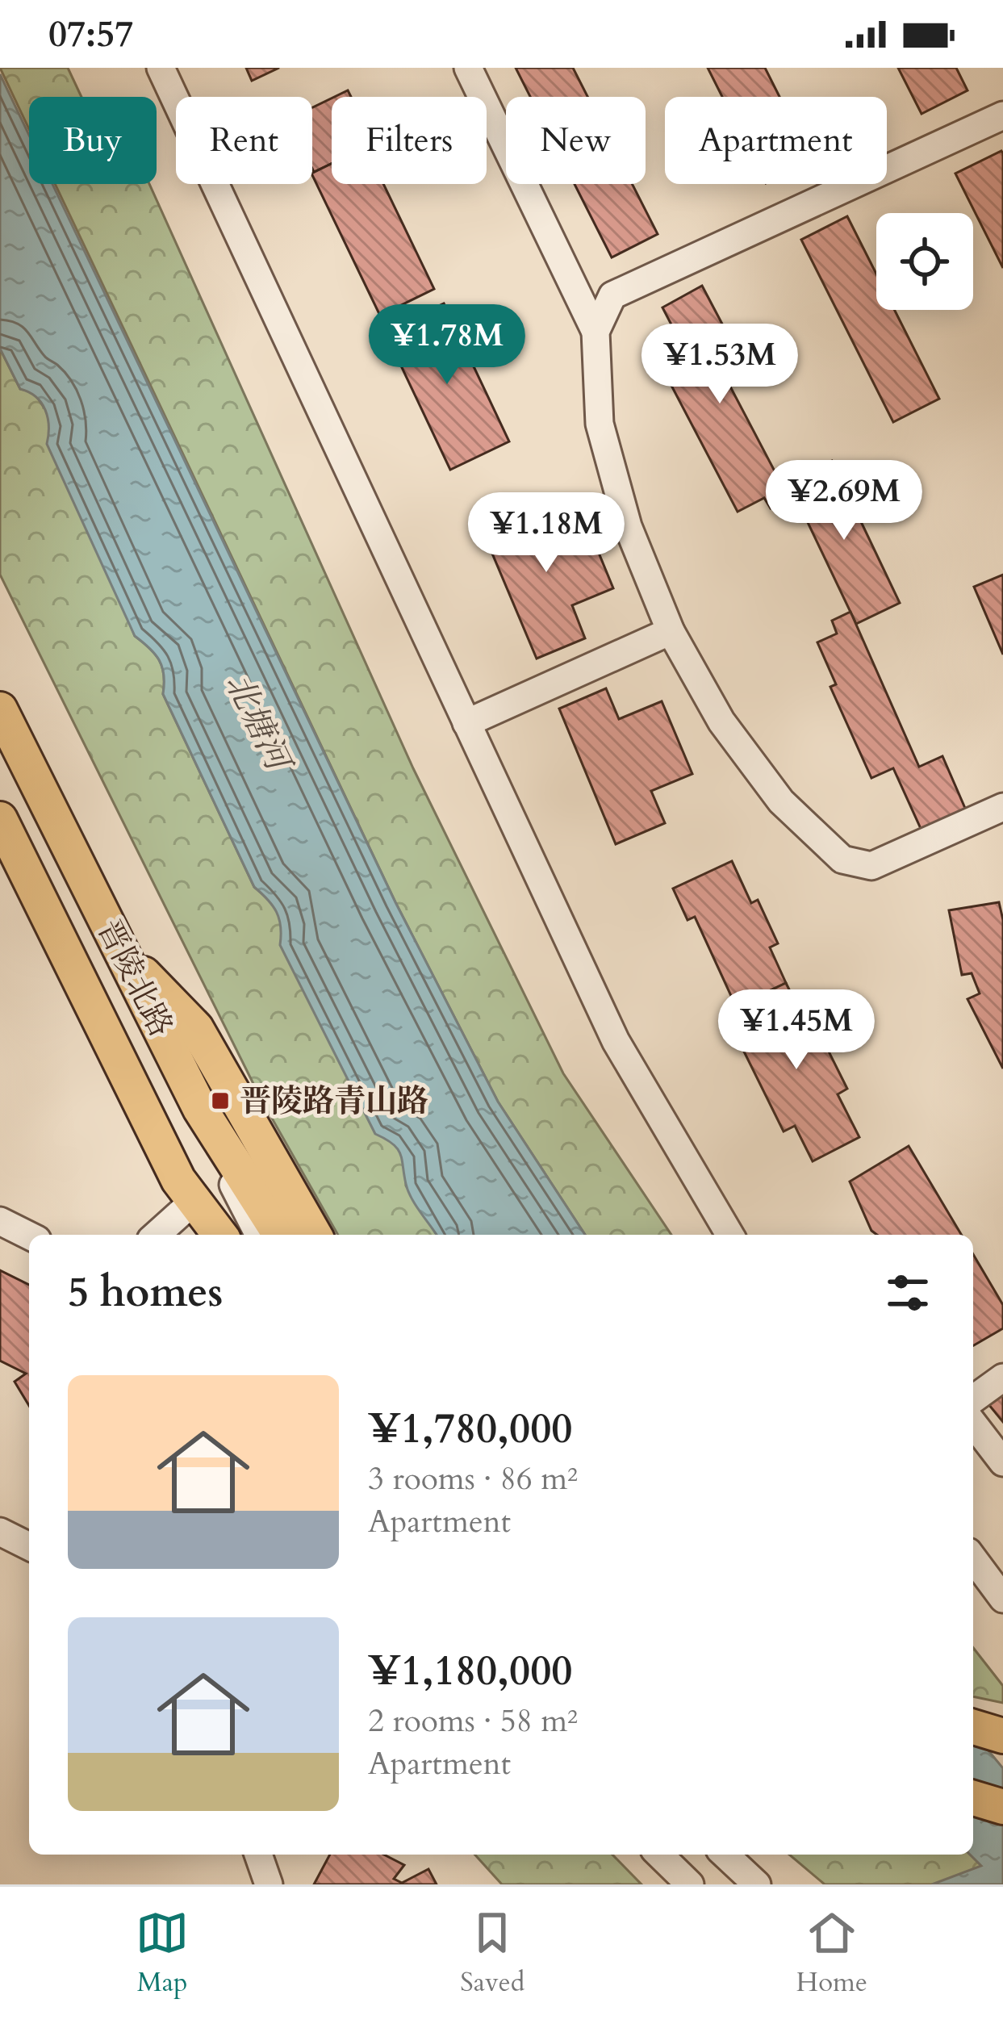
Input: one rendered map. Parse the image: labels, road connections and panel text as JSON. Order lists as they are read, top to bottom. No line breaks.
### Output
{"streets":{"main road":["晋陵北路"]},"water":["北塘河"],"places":{"transit":["晋陵路青山路"]},"page":{"status":"07:57","chip":["Buy","Rent","Filters","New","Apartment"],"price":["¥1.78M","¥1.53M","¥2.69M","¥1.18M","¥1.45M"],"heading":"5 homes","list":[{"name":"¥1,780,000","note":"3 rooms · 86 m² · Apartment"},{"name":"¥1,180,000","note":"2 rooms · 58 m² · Apartment"}],"tabs":["Map","Saved","Home"]}}
